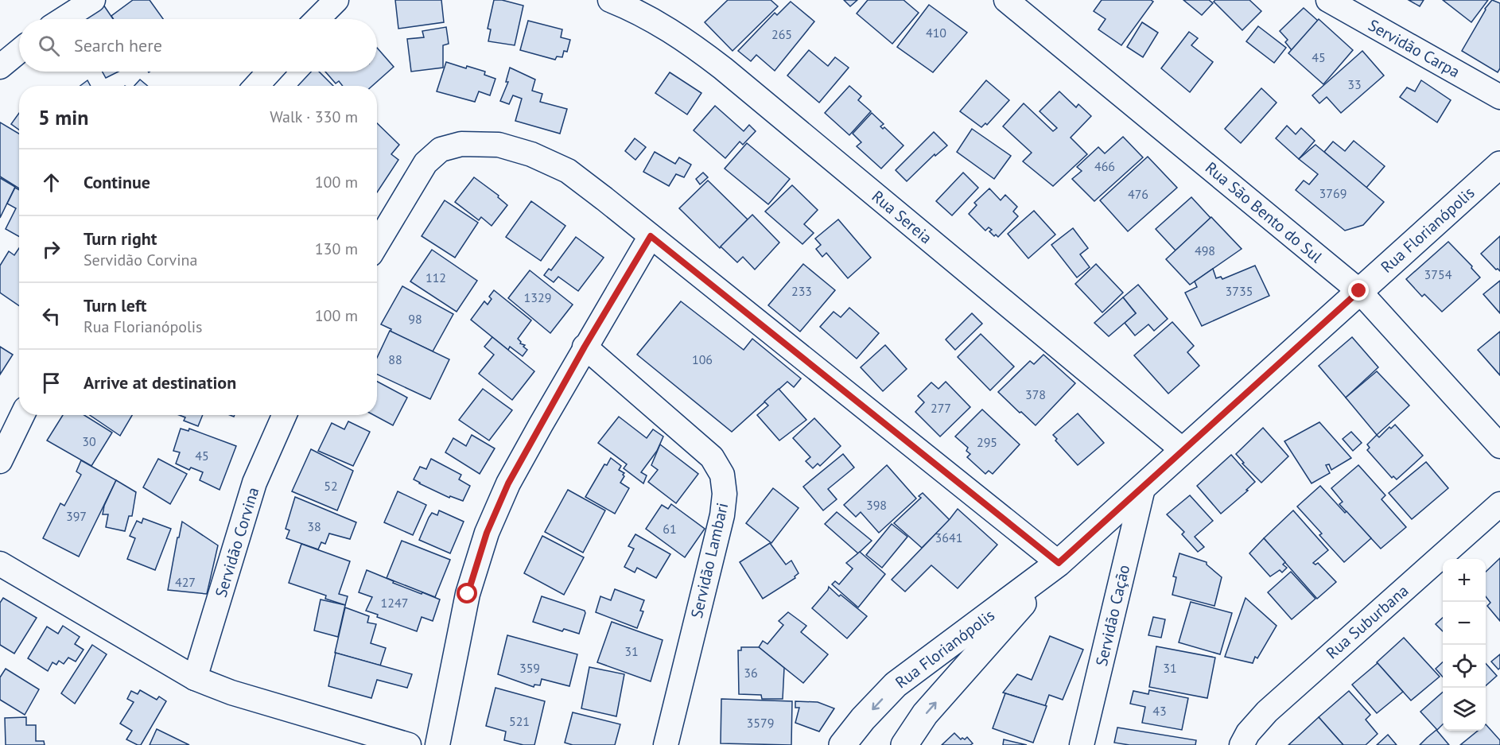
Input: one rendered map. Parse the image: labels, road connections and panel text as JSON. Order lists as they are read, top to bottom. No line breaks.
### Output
{"streets":{"street":["Servidão Carpa","Rua São Bento do Sul","Rua Sereia","Rua Florianópolis","Servidão Corvina","Servidão Lambari","Servidão Cação","Rua Suburbana"]},"crossings":[["Rua São Bento do Sul","Rua Florianópolis"],["Rua Sereia","Rua Florianópolis"],["Rua Florianópolis","Servidão Cação"]],"house_numbers":["410","265","45","33","466","3769","476","498","3754","112","233","3735","1329","98","88","106","378","277","30","295","45","52","398","397","38","61","3641","427","1247","31","359","31","36","43","521","3579"],"page":{"search":"Search here","heading":["5 min","Walk · 330 m"],"list":[["Continue","100 m"],["Turn right","Servidão Corvina","130 m"],["Turn left","Rua Florianópolis","100 m"],"Arrive at destination"],"map_buttons":["+","−"]}}
